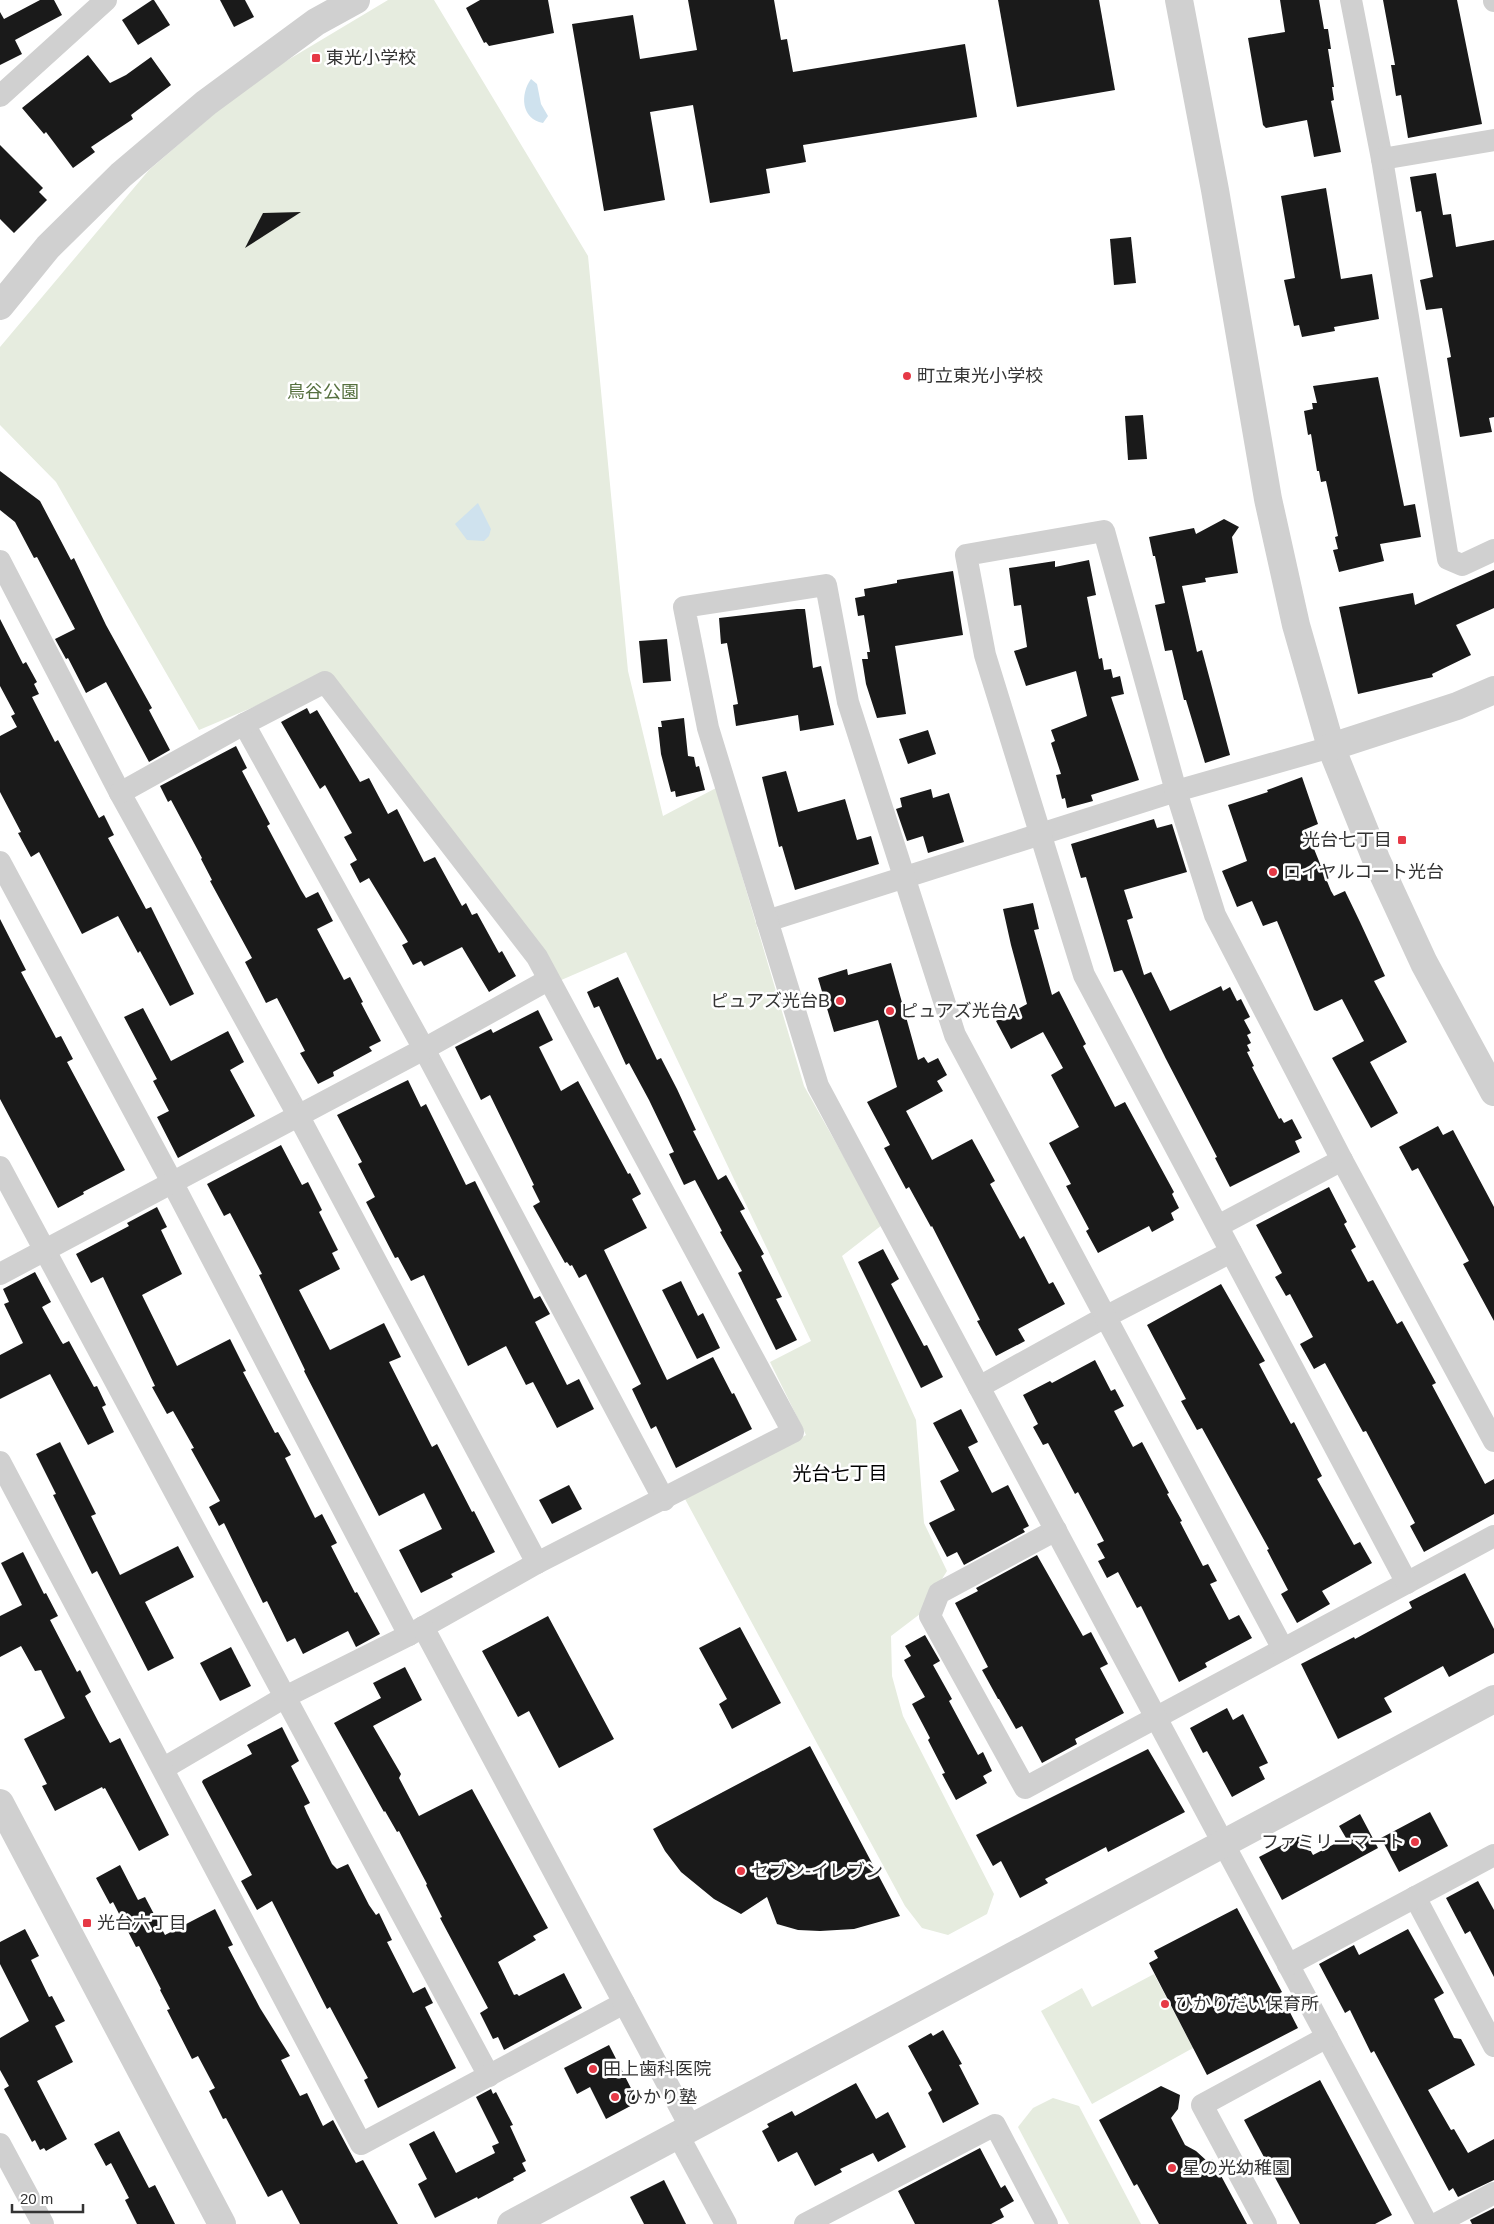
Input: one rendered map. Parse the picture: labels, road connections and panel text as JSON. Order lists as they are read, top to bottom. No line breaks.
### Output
{"districts":["光台七丁目"],"parks":["鳥谷公園"],"places":{"transit":["東光小学校","光台七丁目","光台六丁目"],"other":["町立東光小学校","ロイヤルコート光台","ピュアズ光台B","ピュアズ光台A","ファミリーマート","セブン-イレブン","ひかりだい保育所","田上歯科医院","ひかり塾","星の光幼稚園"]},"scale_bar":"20 m"}
